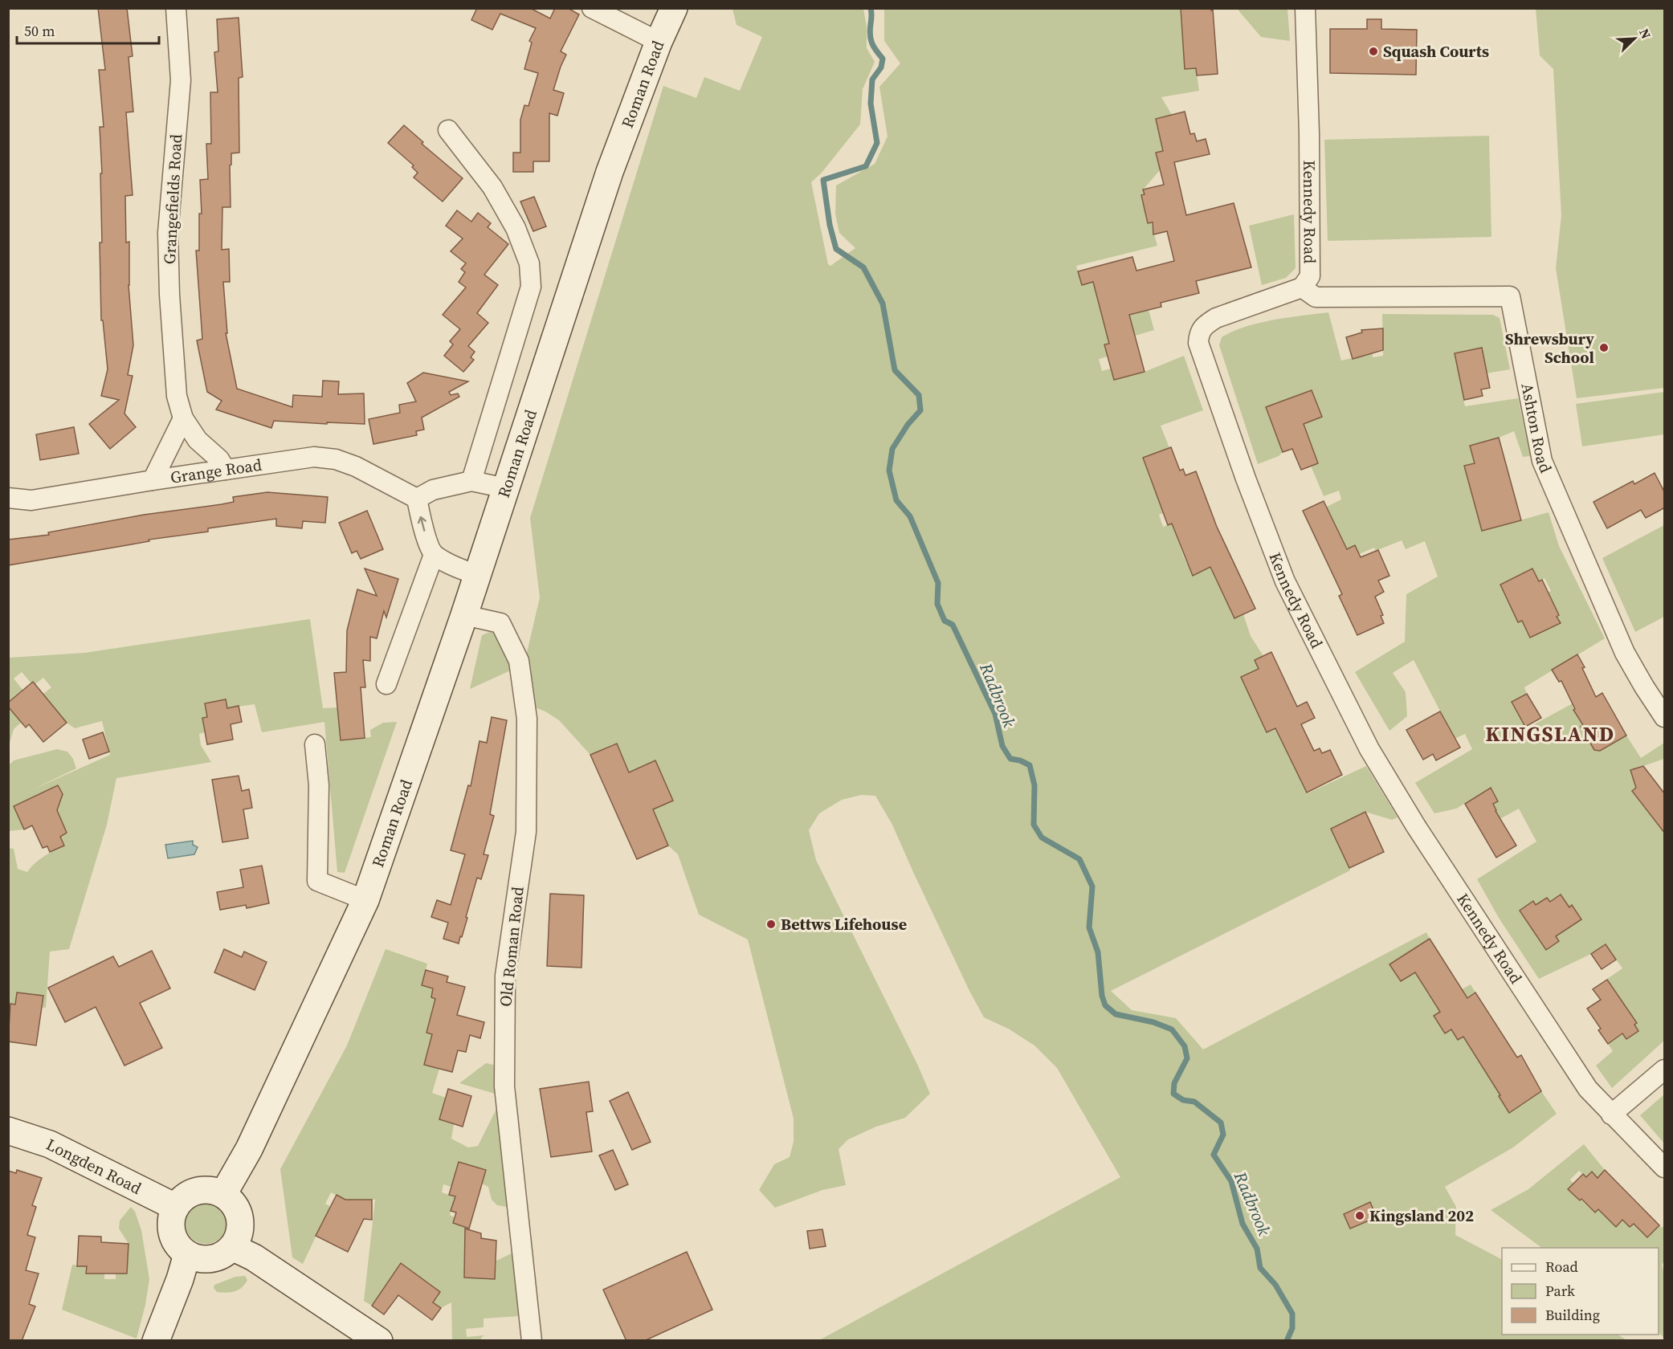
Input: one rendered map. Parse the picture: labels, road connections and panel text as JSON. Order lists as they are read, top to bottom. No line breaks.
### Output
{"streets":{"main road":["Roman Road","Longden Road"],"street":["Grangefields Road","Kennedy Road","Ashton Road","Grange Road","Old Roman Road"]},"crossings":[["Roman Road","Old Roman Road"],["Roman Road","Longden Road"],["Grangefields Road","Grange Road"],["Kennedy Road","Ashton Road"]],"districts":["KINGSLAND"],"water":["Radbrook"],"places":["Squash Courts","Shrewsbury School","Bettws Lifehouse","Kingsland 202"],"legend":["Road","Park","Building"],"scale_bar":"50 m","north":"top right"}
